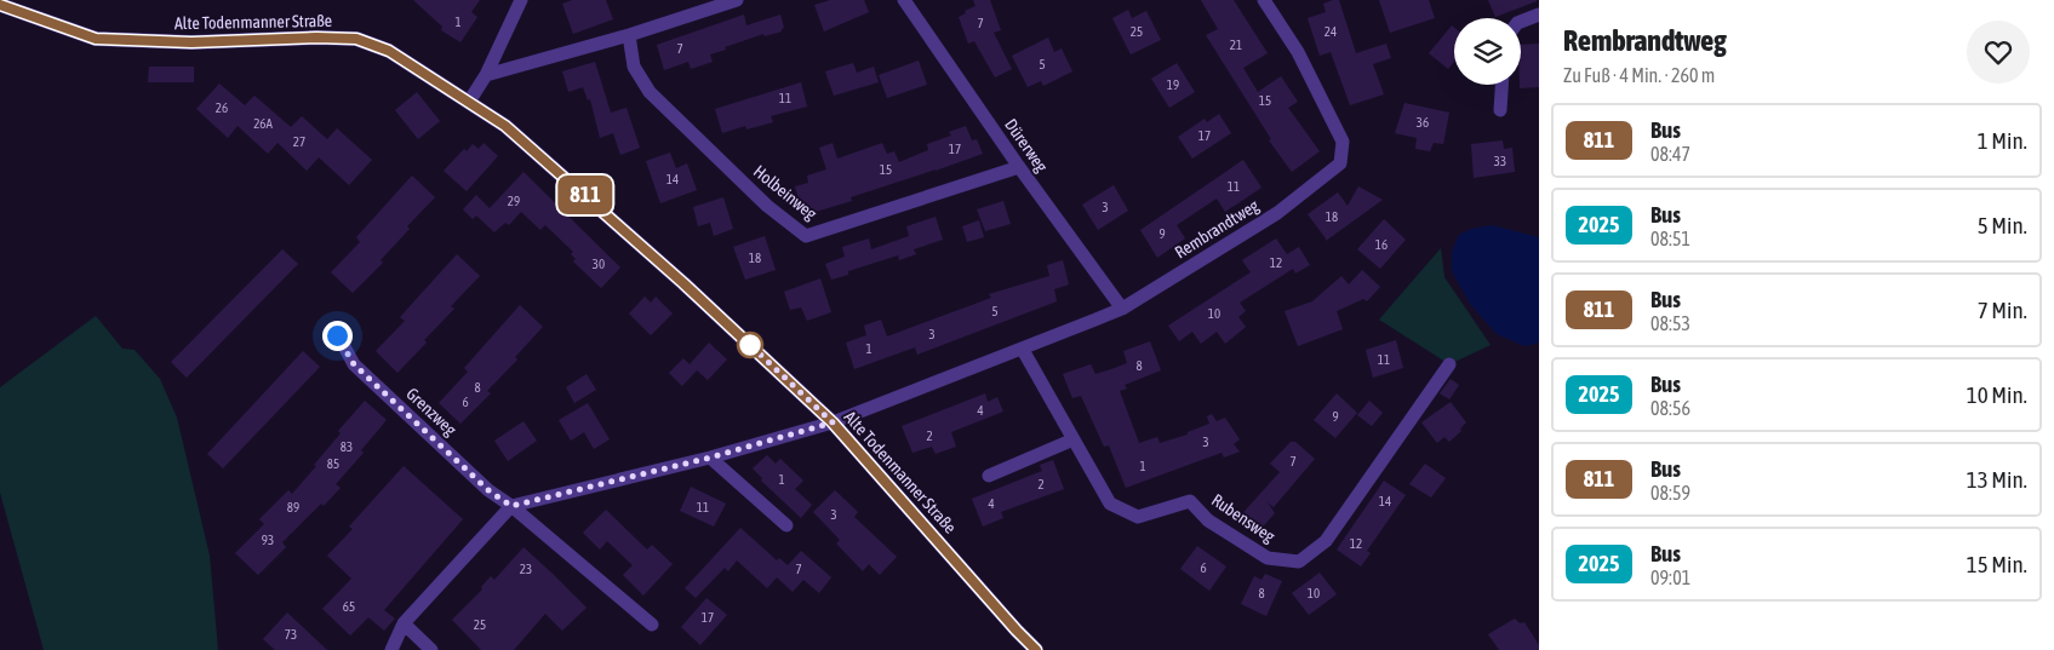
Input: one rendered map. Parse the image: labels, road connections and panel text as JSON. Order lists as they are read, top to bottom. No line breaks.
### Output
{"streets":{"street":["Alte Todenmanner Straße","Dürerweg","Holbeinweg","Rembrandtweg","Grenzweg","Rubensweg"]},"crossings":[["Alte Todenmanner Straße","Rembrandtweg"],["Dürerweg","Holbeinweg"],["Dürerweg","Rembrandtweg"],["Rembrandtweg","Rubensweg"]],"lines":["bus line 811"],"house_numbers":["1","7","25","24","21","7","5","19","11","15","26","36","26A","17","27","17","33","15","14","11","29","3","18","9","16","18","12","30","5","10","3","1","11","8","8","6","4","9","2","3","83","7","85","1","1","2","14","4","89","11","3","93","12","6","23","7","8","10","65","17","25","73"],"page":{"on_map":"811","heading":["Rembrandtweg","Zu Fuß · 4 Min. · 260 m"],"list":[{"mark":"811","name":"Bus","note":"08:47","value":"1 Min."},{"mark":"2025","name":"Bus","note":"08:51","value":"5 Min."},{"mark":"811","name":"Bus","note":"08:53","value":"7 Min."},{"mark":"2025","name":"Bus","note":"08:56","value":"10 Min."},{"mark":"811","name":"Bus","note":"08:59","value":"13 Min."},{"mark":"2025","name":"Bus","note":"09:01","value":"15 Min."}]}}
